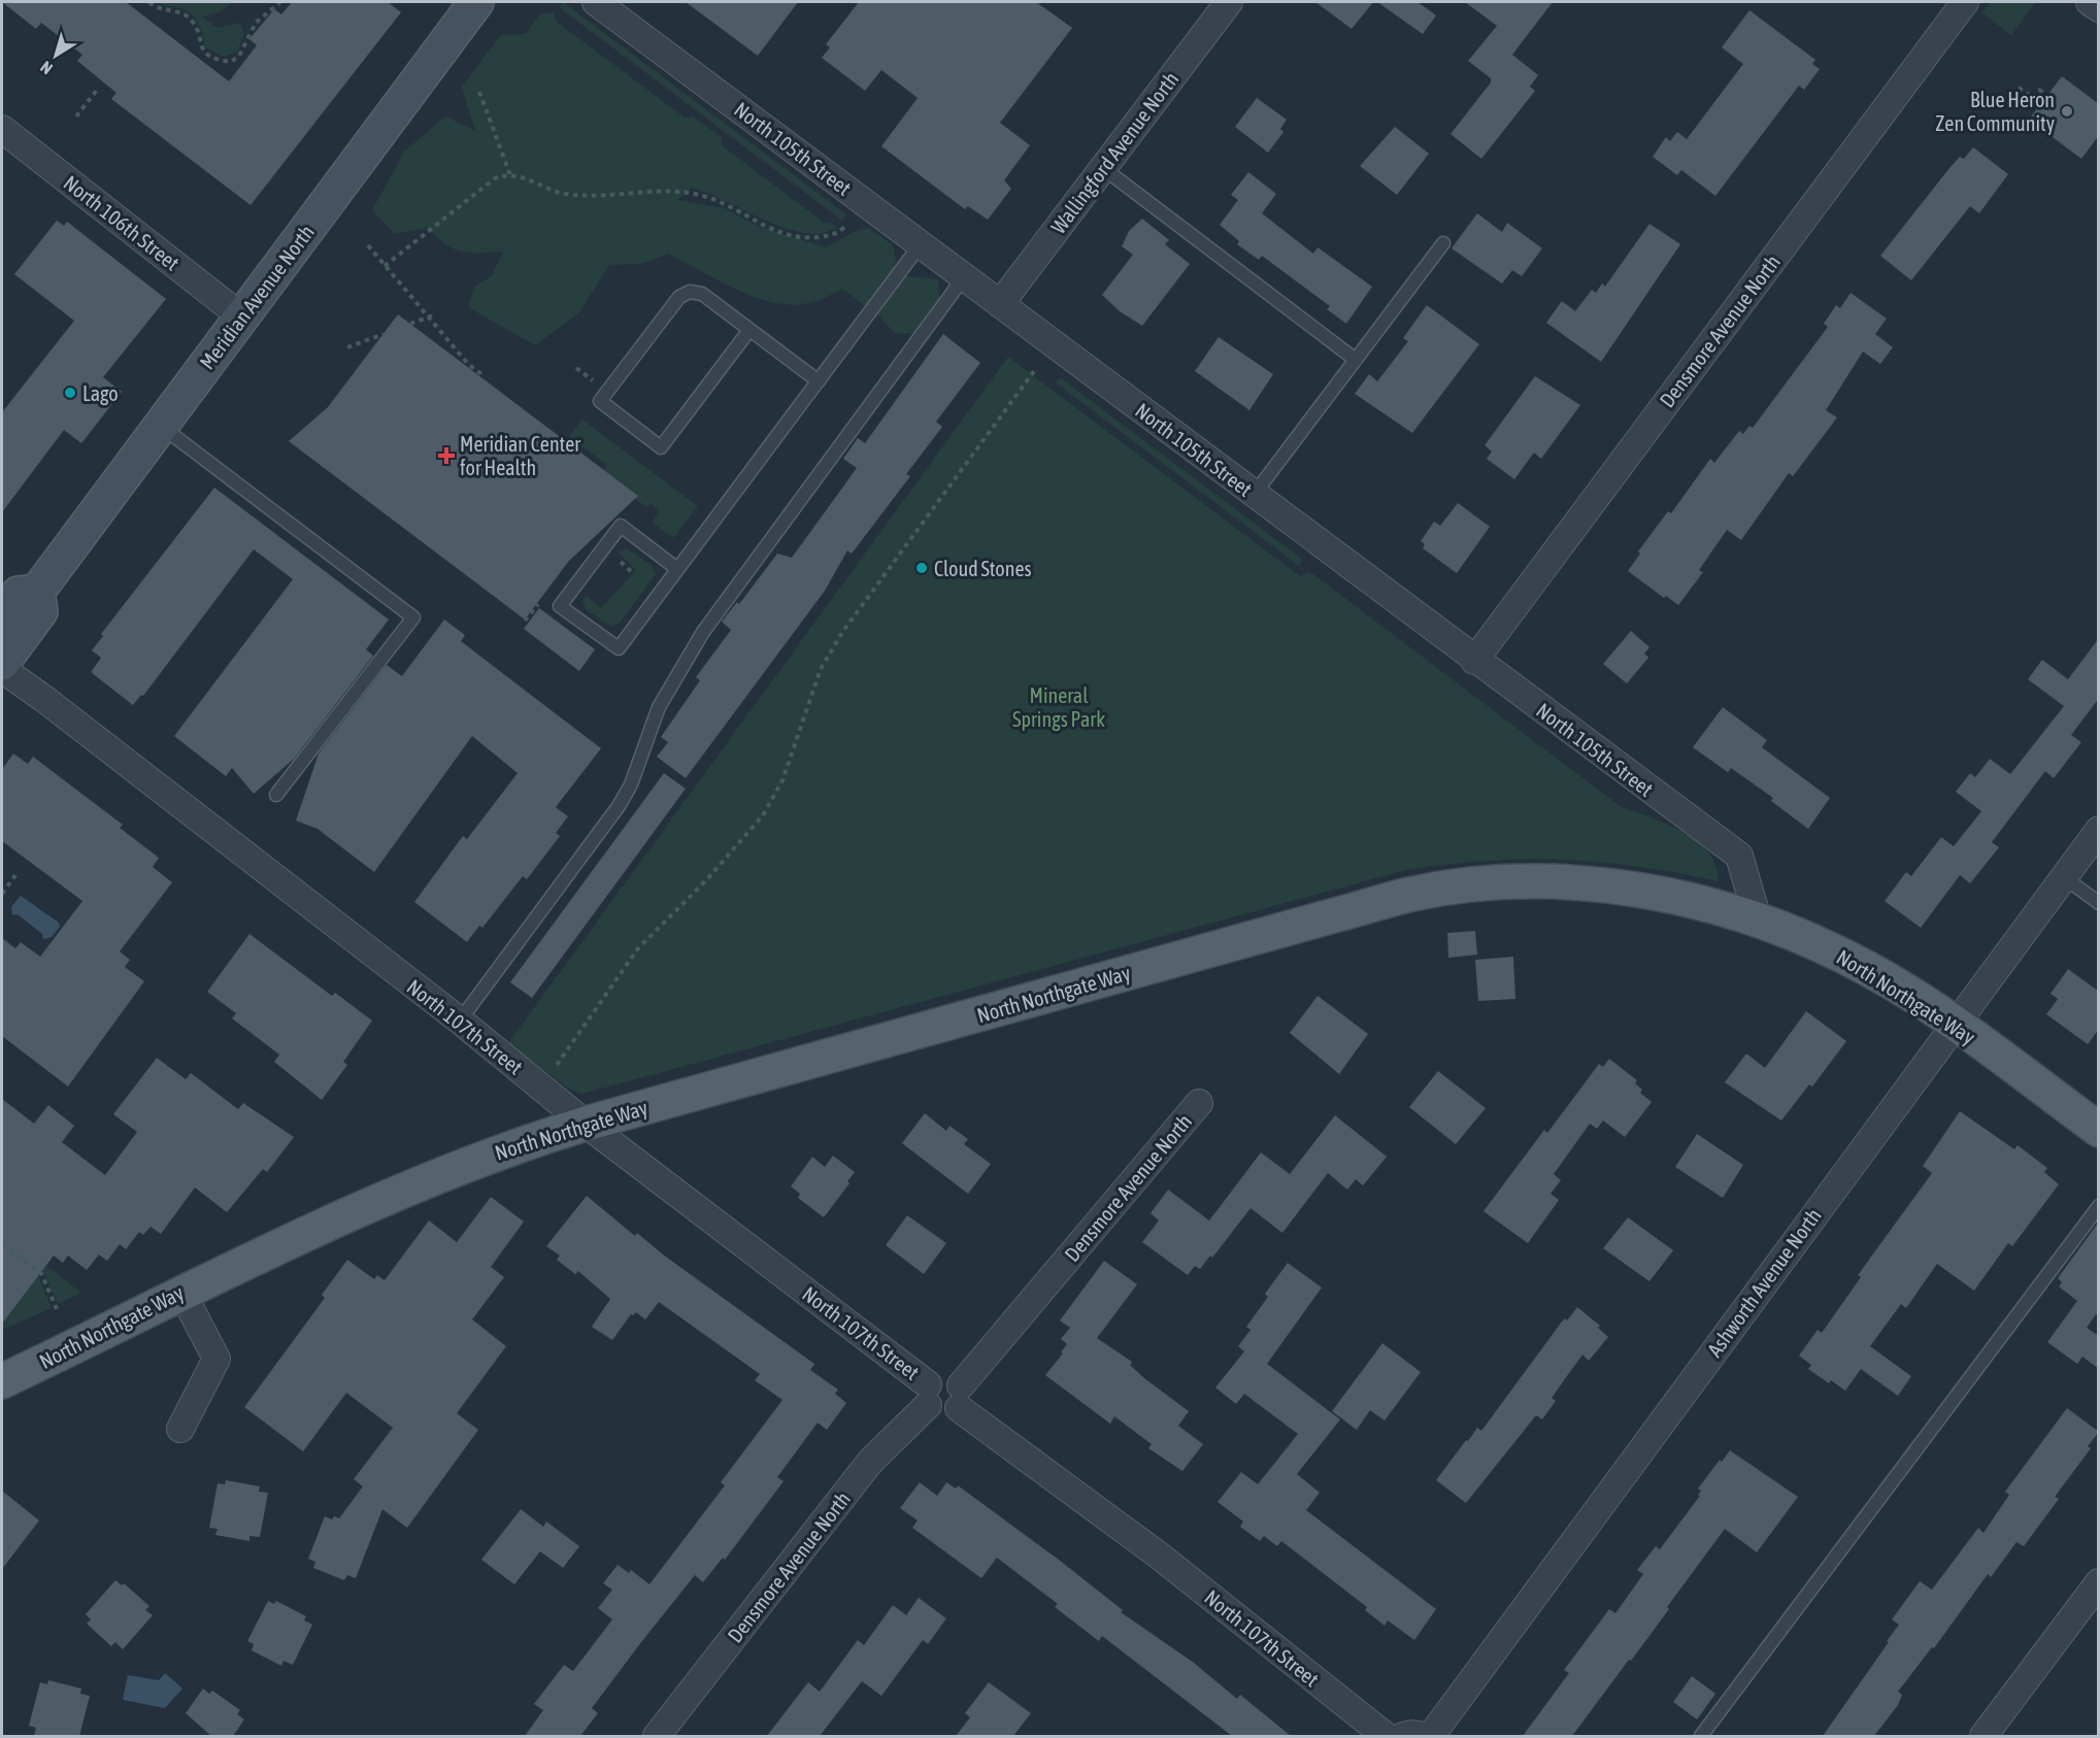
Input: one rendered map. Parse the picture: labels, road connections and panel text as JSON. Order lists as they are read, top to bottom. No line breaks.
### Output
{"streets":{"main road":["North Northgate Way"],"street":["North 105th Street","Wallingford Avenue North","North 106th Street","Meridian Avenue North","Densmore Avenue North","North 107th Street","Ashworth Avenue North"]},"crossings":[["North 105th Street","Wallingford Avenue North"],["North 105th Street","Densmore Avenue North"],["North 105th Street","North Northgate Way"],["North 106th Street","Meridian Avenue North"],["Densmore Avenue North","North 107th Street"],["North Northgate Way","North 107th Street"],["North Northgate Way","Ashworth Avenue North"]],"parks":["Mineral Springs Park"],"places":{"other":["Blue Heron Zen Community","Lago","Cloud Stones"],"health":["Meridian Center for Health"]},"north":"bottom left"}
